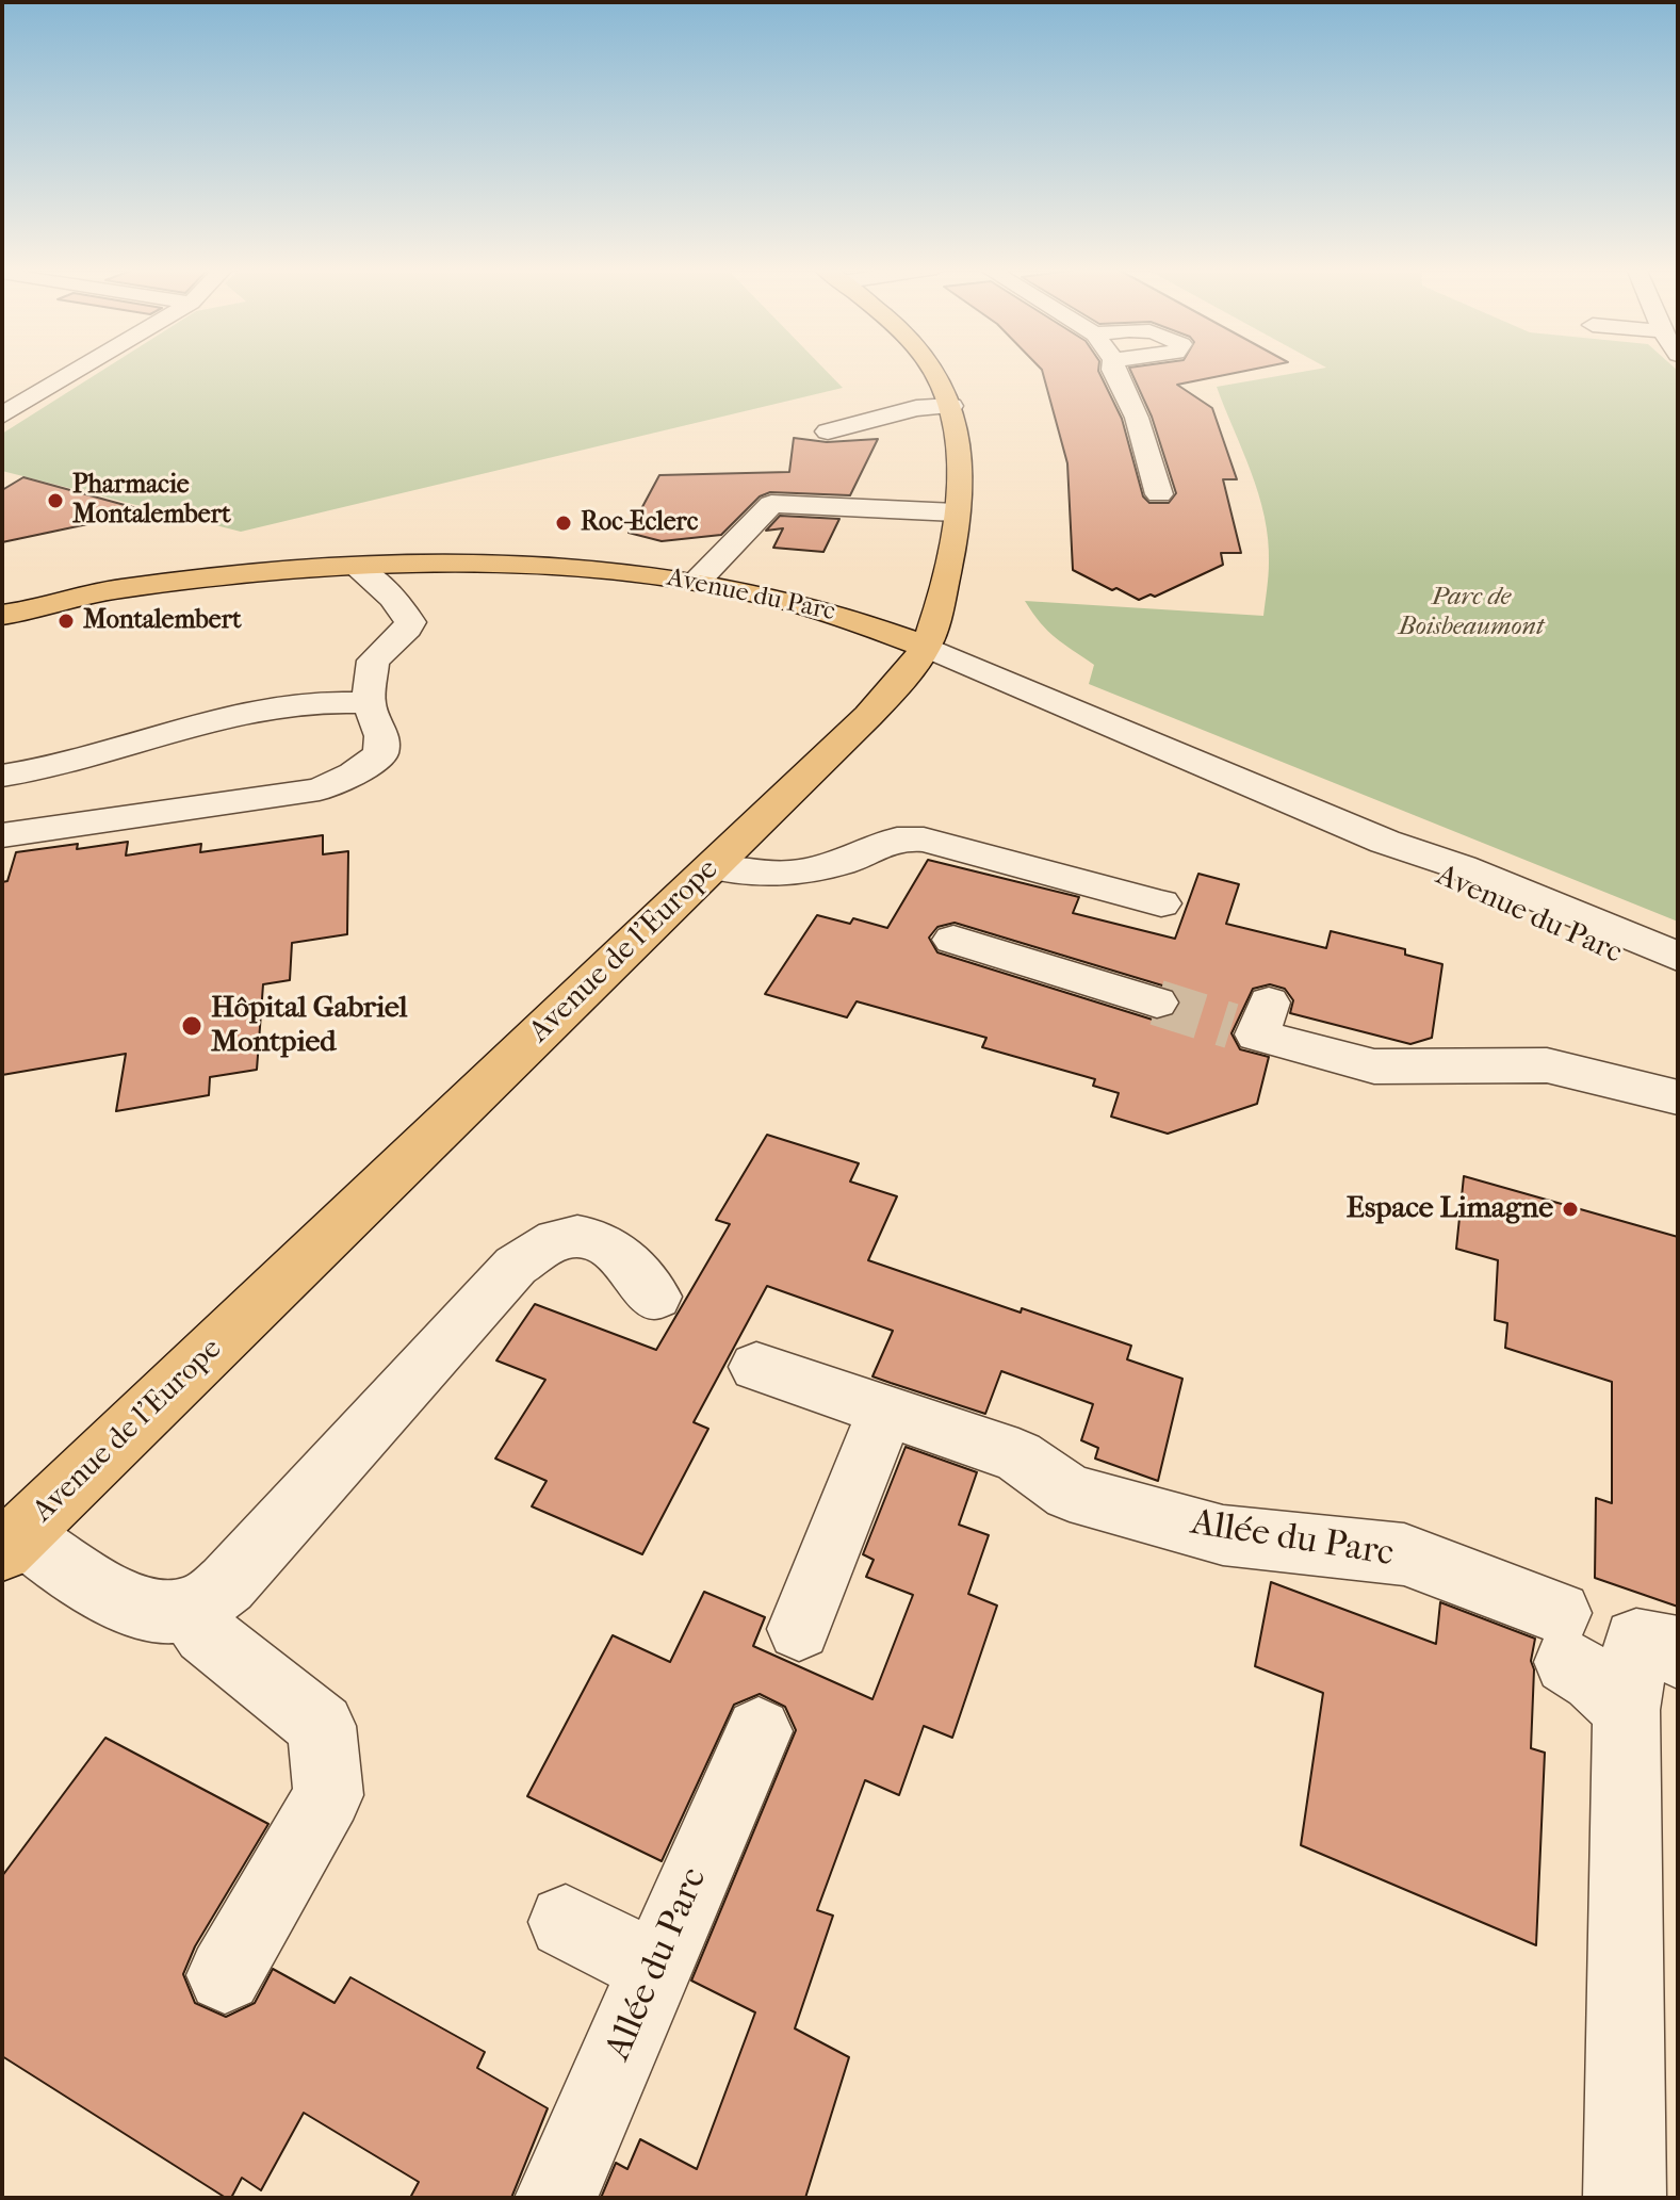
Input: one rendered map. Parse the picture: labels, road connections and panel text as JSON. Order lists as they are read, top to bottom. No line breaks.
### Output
{"streets":{"main road":["Avenue du Parc","Avenue de l'Europe"],"street":["Allée du Parc"]},"crossings":[["Avenue du Parc","Avenue de l'Europe"]],"parks":["Parc de Boisbeaumont"],"places":["Pharmacie Montalembert","Roc-Eclerc","Montalembert","Hôpital Gabriel Montpied","Espace Limagne"]}
